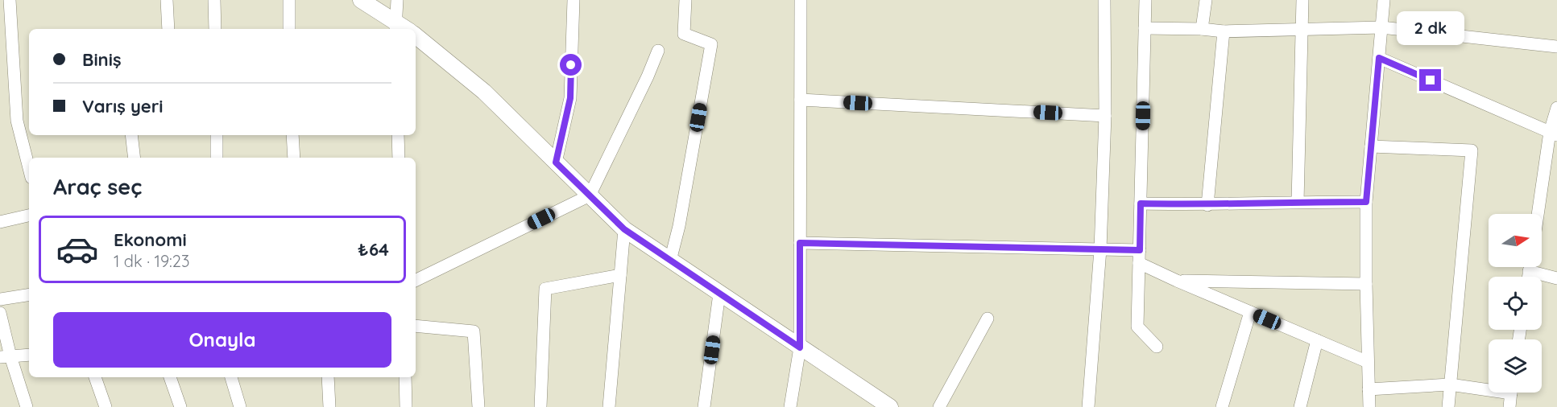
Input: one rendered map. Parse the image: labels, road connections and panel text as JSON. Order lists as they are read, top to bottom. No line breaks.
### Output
{"north":"right","page":{"bubble":"2 dk","banner":["Biniş","Varış yeri"],"heading":"Araç seç","list":[{"name":"Ekonomi","note":"1 dk · 19:23","value":"₺64"}],"buttons":"Onayla"}}
